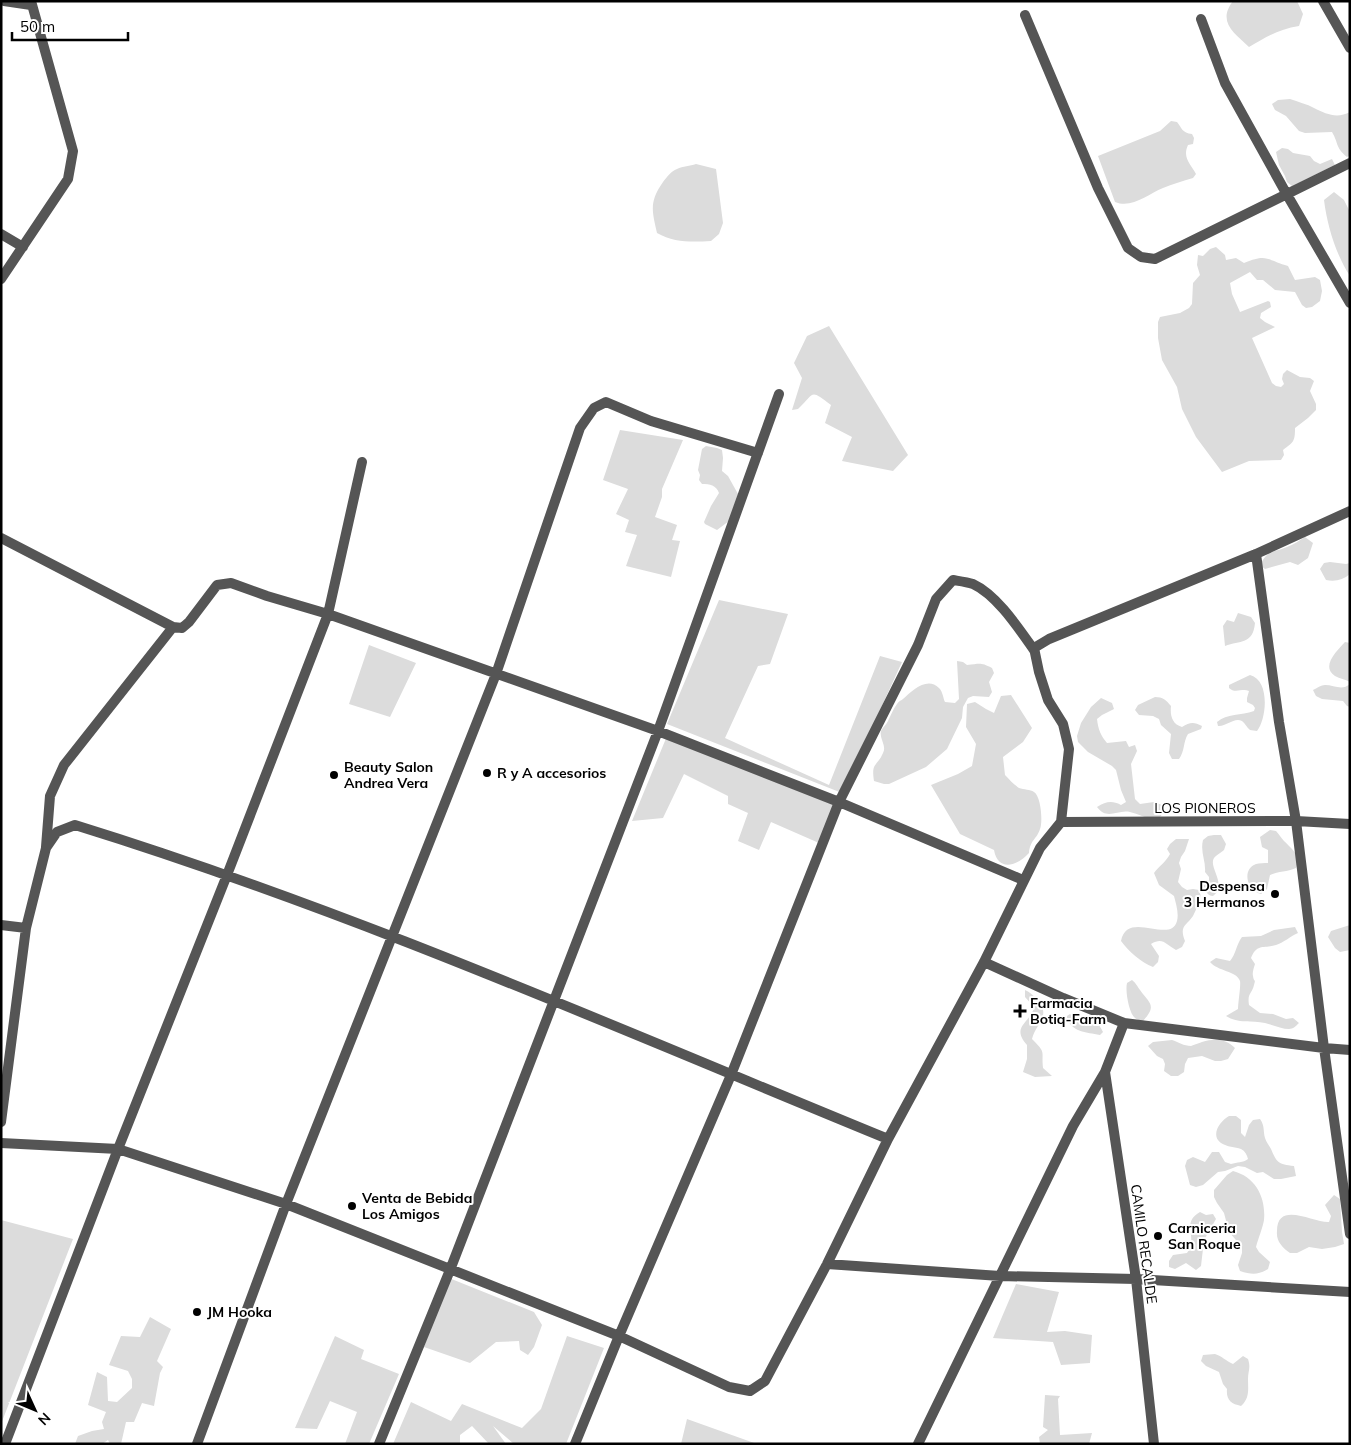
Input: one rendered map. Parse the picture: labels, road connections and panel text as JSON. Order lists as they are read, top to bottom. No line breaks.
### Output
{"streets":{"street":["LOS PIONEROS","CAMILO RECALDE"]},"places":{"other":["R y A accesorios","Beauty Salon Andrea Vera","Despensa 3 Hermanos","Venta de Bebida Los Amigos","Carniceria San Roque","JM Hooka"],"health":["Farmacia Botiq-Farm"]},"scale_bar":"50 m","north":"bottom right"}
